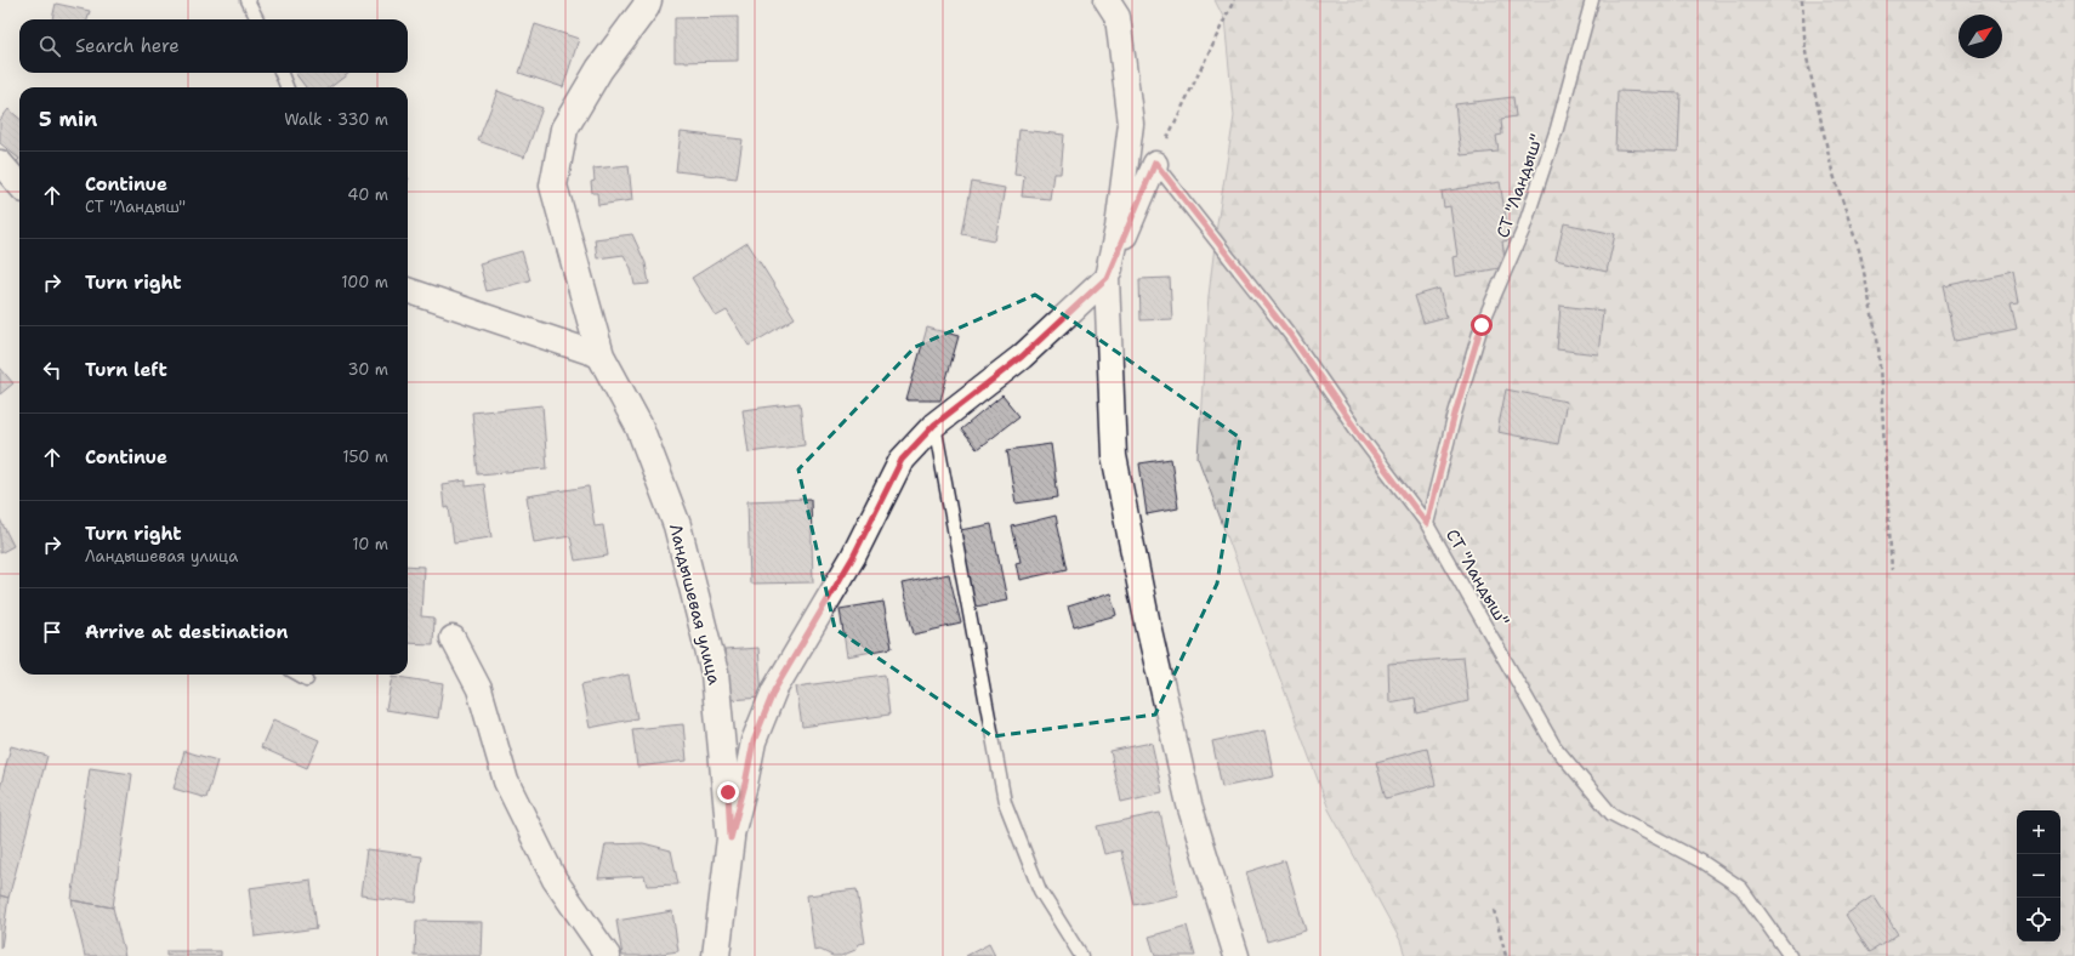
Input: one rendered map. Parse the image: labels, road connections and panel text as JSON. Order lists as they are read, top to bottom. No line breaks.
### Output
{"streets":{"street":["Ландышевая улица"],"lane":["СТ \"Ландыш\""]},"north":"top right","page":{"search":"Search here","heading":["5 min","Walk · 330 m"],"list":[["Continue","СТ \"Ландыш\"","40 m"],["Turn right","100 m"],["Turn left","30 m"],["Continue","150 m"],["Turn right","Ландышевая улица","10 m"],"Arrive at destination"],"map_buttons":["+","−"]}}
